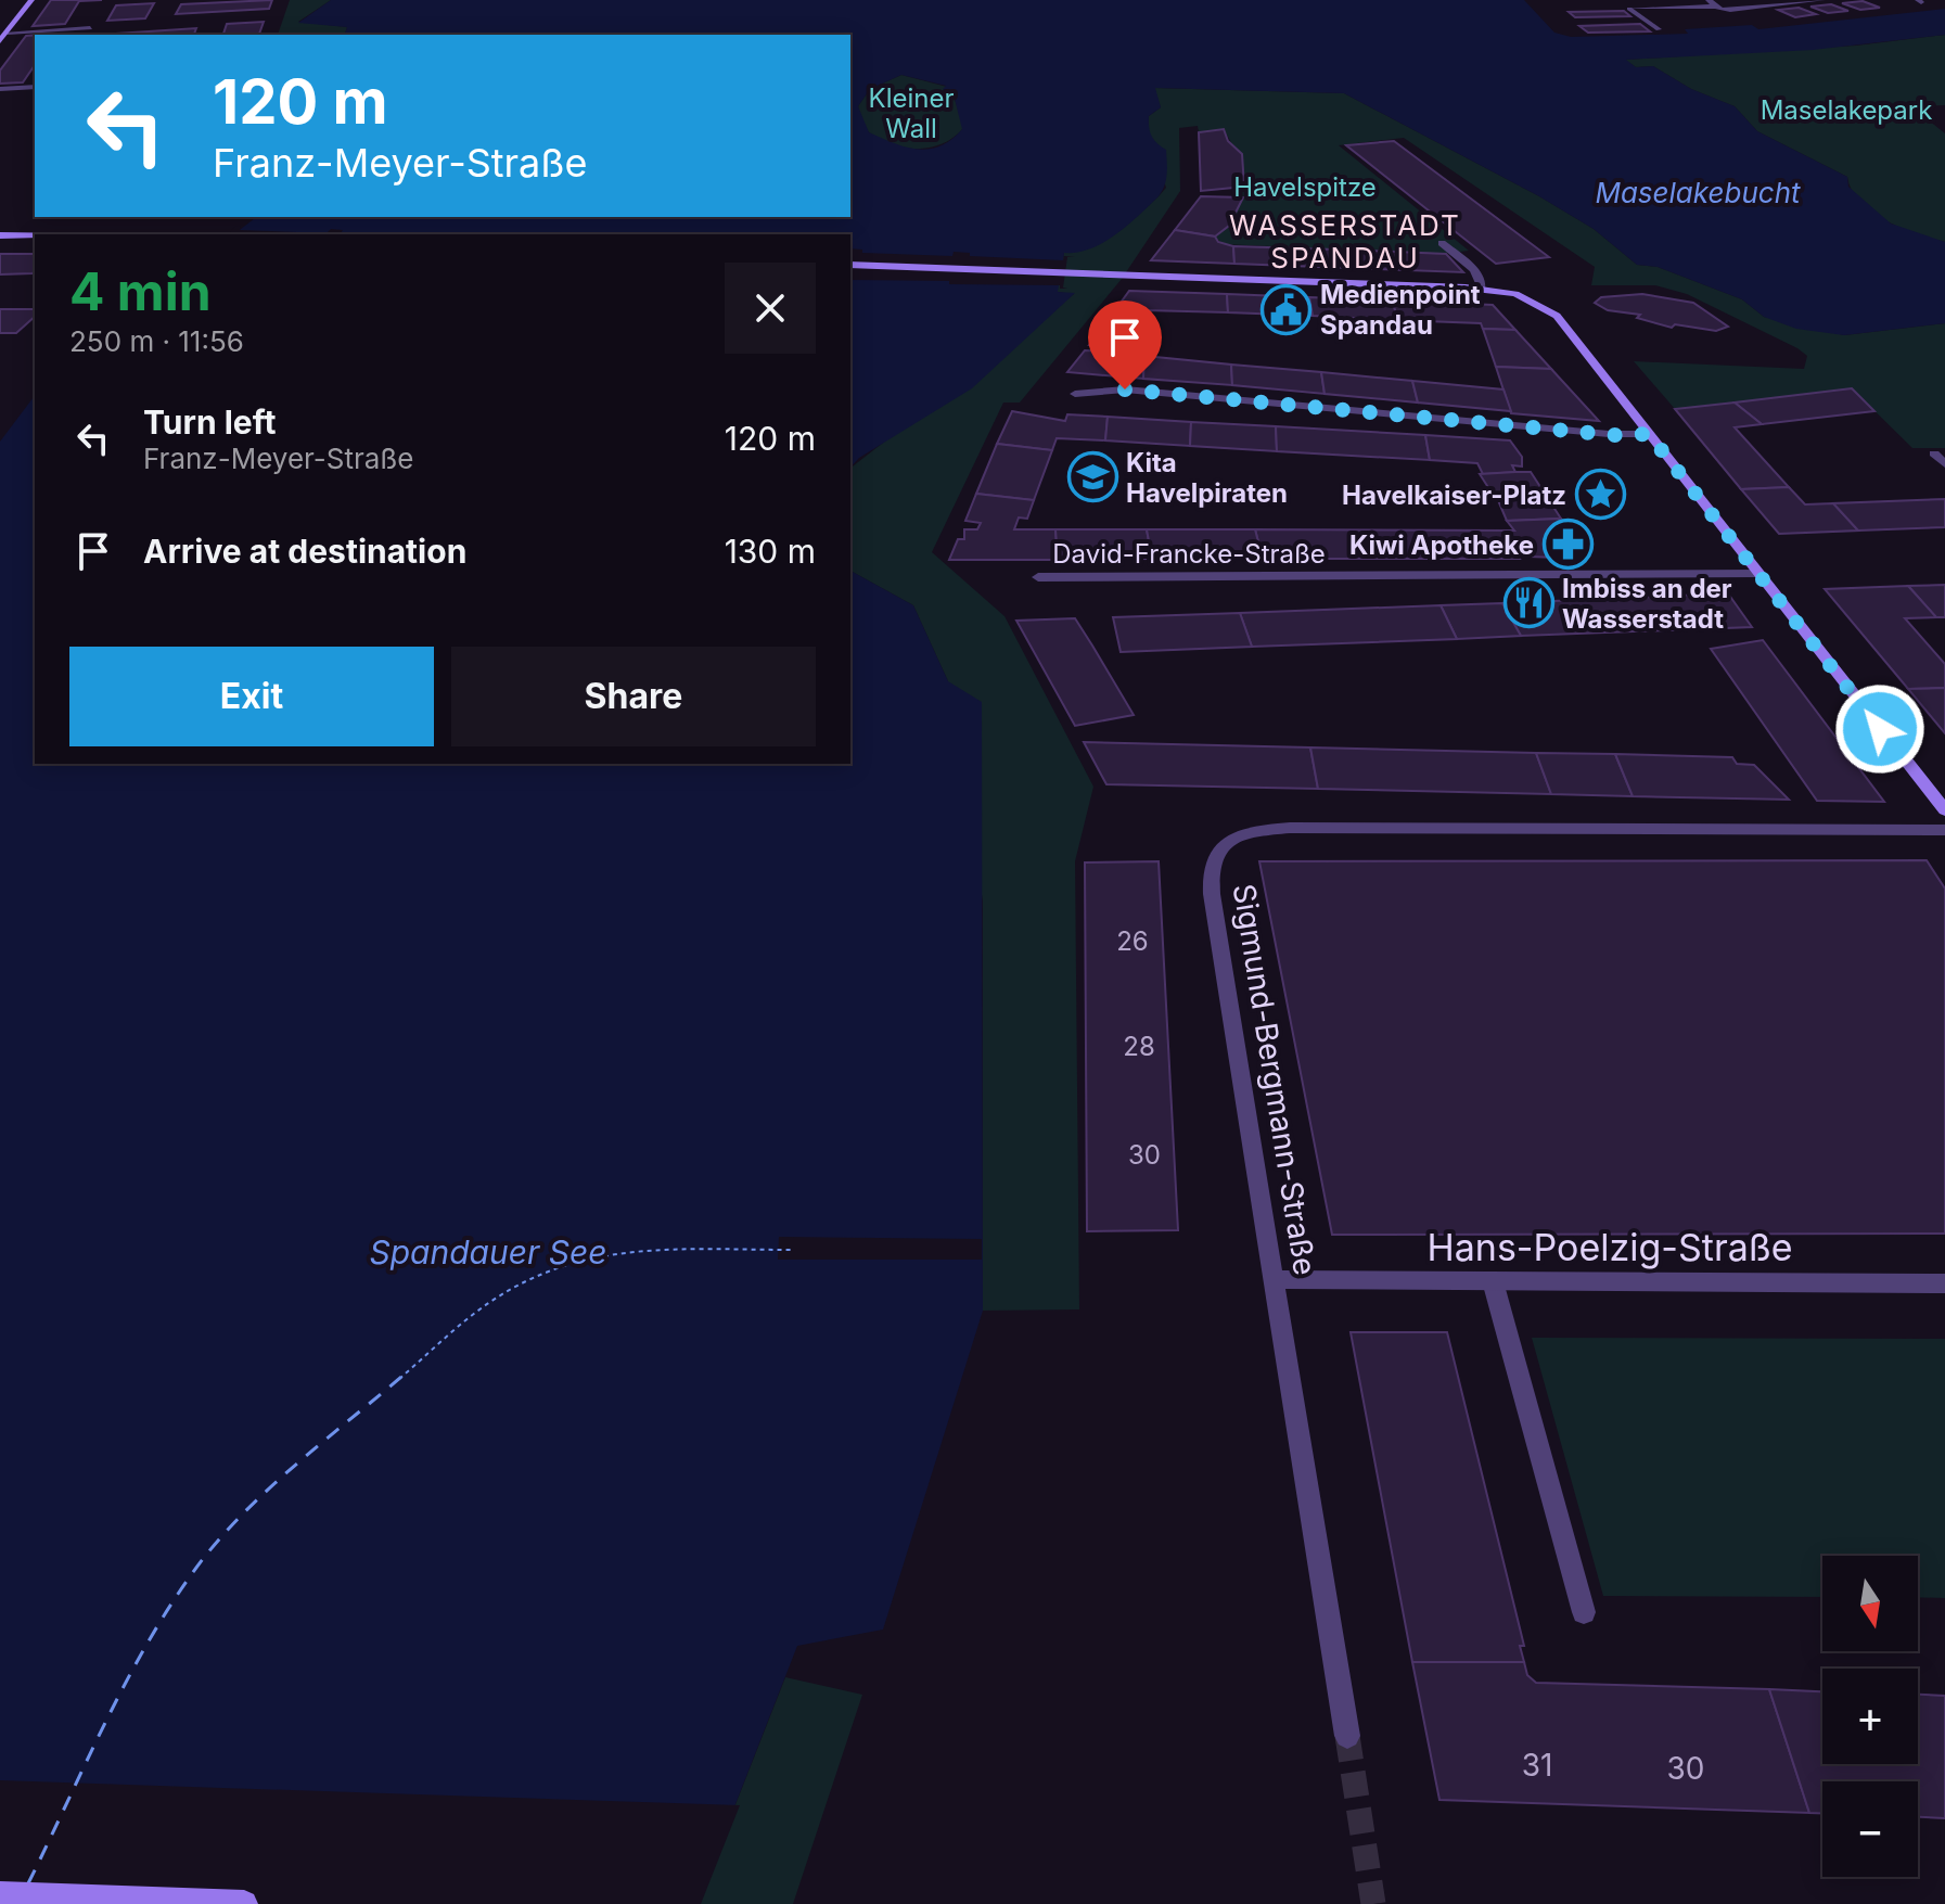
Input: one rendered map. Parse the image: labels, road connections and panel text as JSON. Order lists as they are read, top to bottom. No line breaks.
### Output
{"streets":{"street":["David-Francke-Straße","Sigmund-Bergmann-Straße","Hans-Poelzig-Straße"]},"crossings":[["Sigmund-Bergmann-Straße","Hans-Poelzig-Straße"]],"districts":["WASSERSTADT SPANDAU"],"water":["Maselakebucht","Spandauer See"],"parks":["Kleiner Wall","Maselakepark","Havelspitze"],"places":{"public building":["Medienpoint Spandau"],"school or university":["Kita Havelpiraten"],"place":["Havelkaiser-Platz"],"pharmacy":["Kiwi Apotheke"],"restaurant":["Imbiss an der Wasserstadt"]},"house_numbers":["26","28","30","31","30"],"north":"bottom","page":{"turn":["120 m","Franz-Meyer-Straße"],"heading":["4 min","250 m · 11:56"],"list":[{"name":"Turn left","note":"Franz-Meyer-Straße","value":"120 m"},{"name":"Arrive at destination","value":"130 m"}],"buttons":["Exit","Share"],"map_buttons":["+","−"]}}
